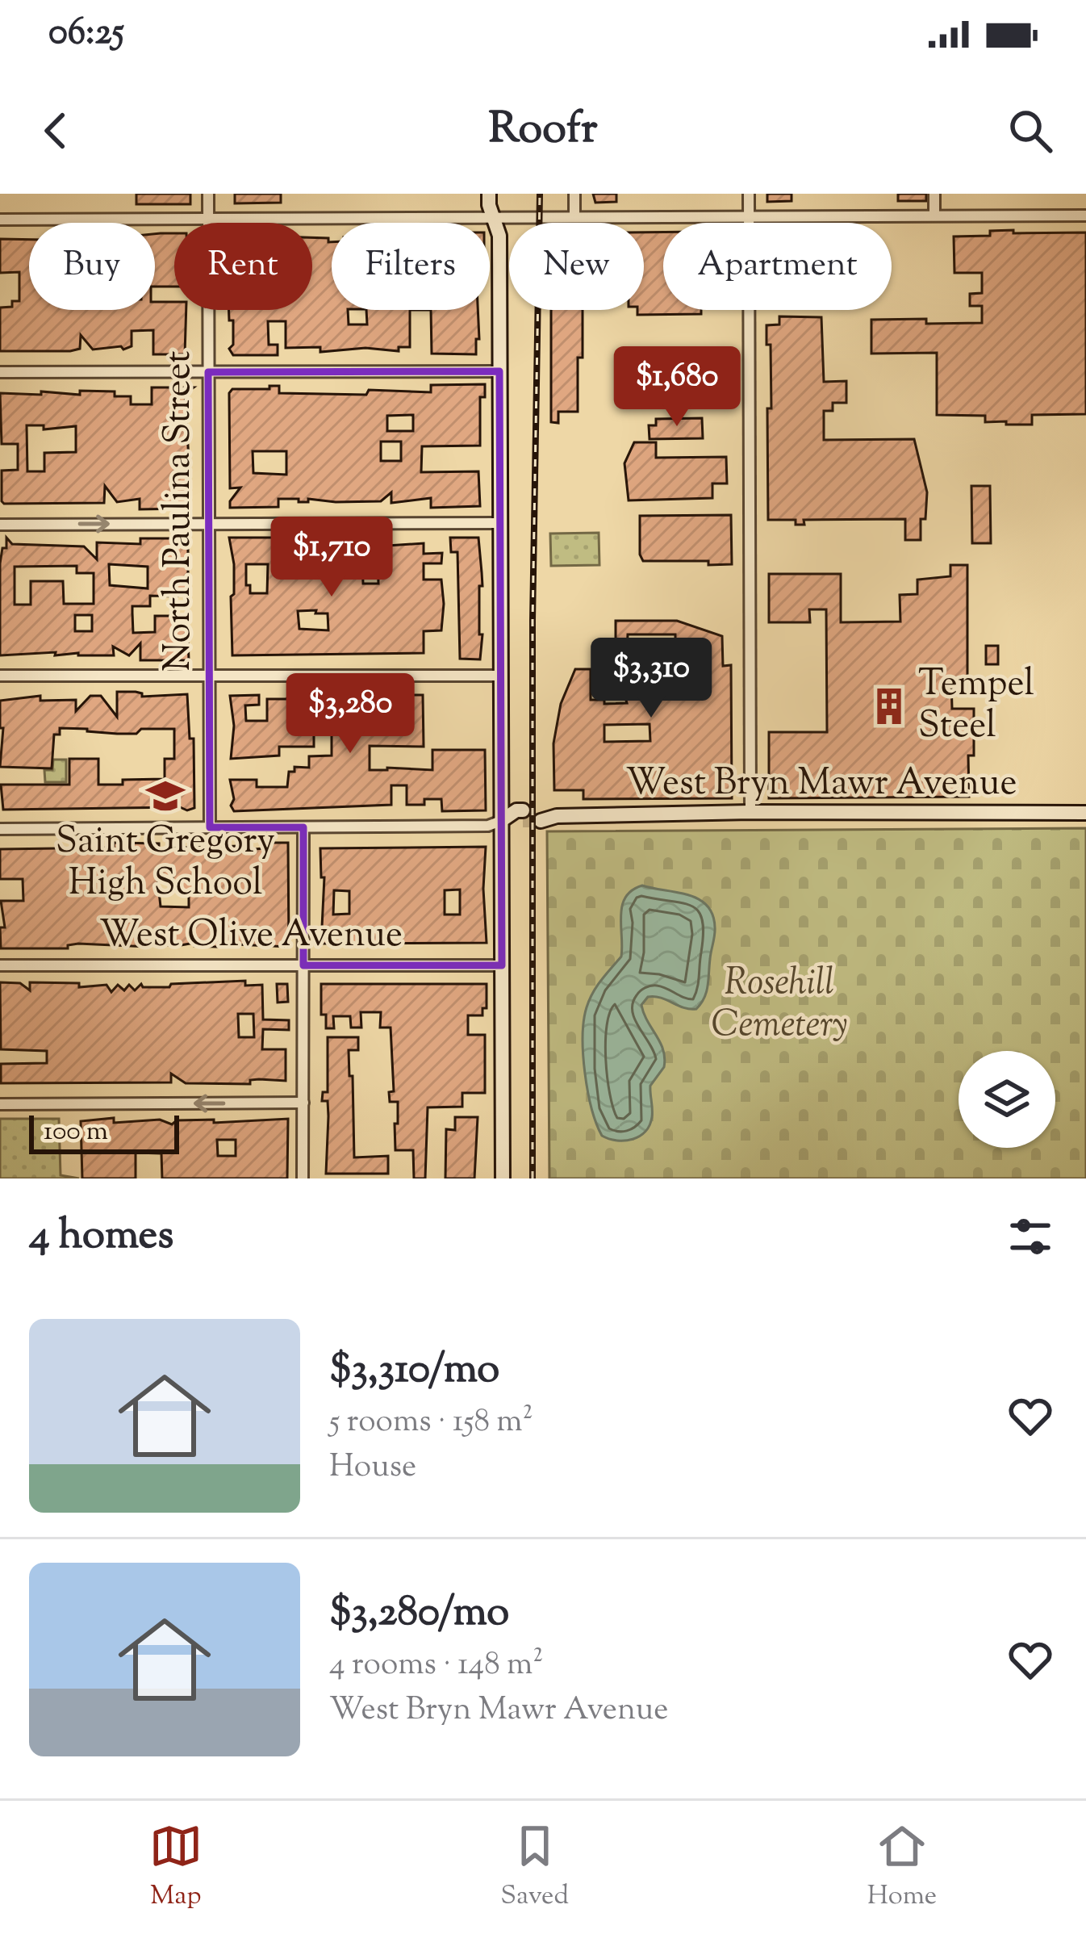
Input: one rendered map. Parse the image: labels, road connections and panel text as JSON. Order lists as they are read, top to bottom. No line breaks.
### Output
{"streets":{"street":["North Paulina Street","West Bryn Mawr Avenue","West Olive Avenue"]},"parks":["Rosehill Cemetery"],"places":{"building":["Tempel Steel"],"school or university":["Saint Gregory High School"]},"scale_bar":"100 m","page":{"status":"06:25","header":"Roofr","chip":["Buy","Rent","Filters","New","Apartment"],"price":["$1,680","$1,710","$3,310","$3,280"],"scale":"100 m","heading":"4 homes","list":[{"name":"$3,310/mo","note":"5 rooms · 158 m² · House"},{"name":"$3,280/mo","note":"4 rooms · 148 m² · West Bryn Mawr Avenue"}],"tabs":["Map","Saved","Home"]}}
